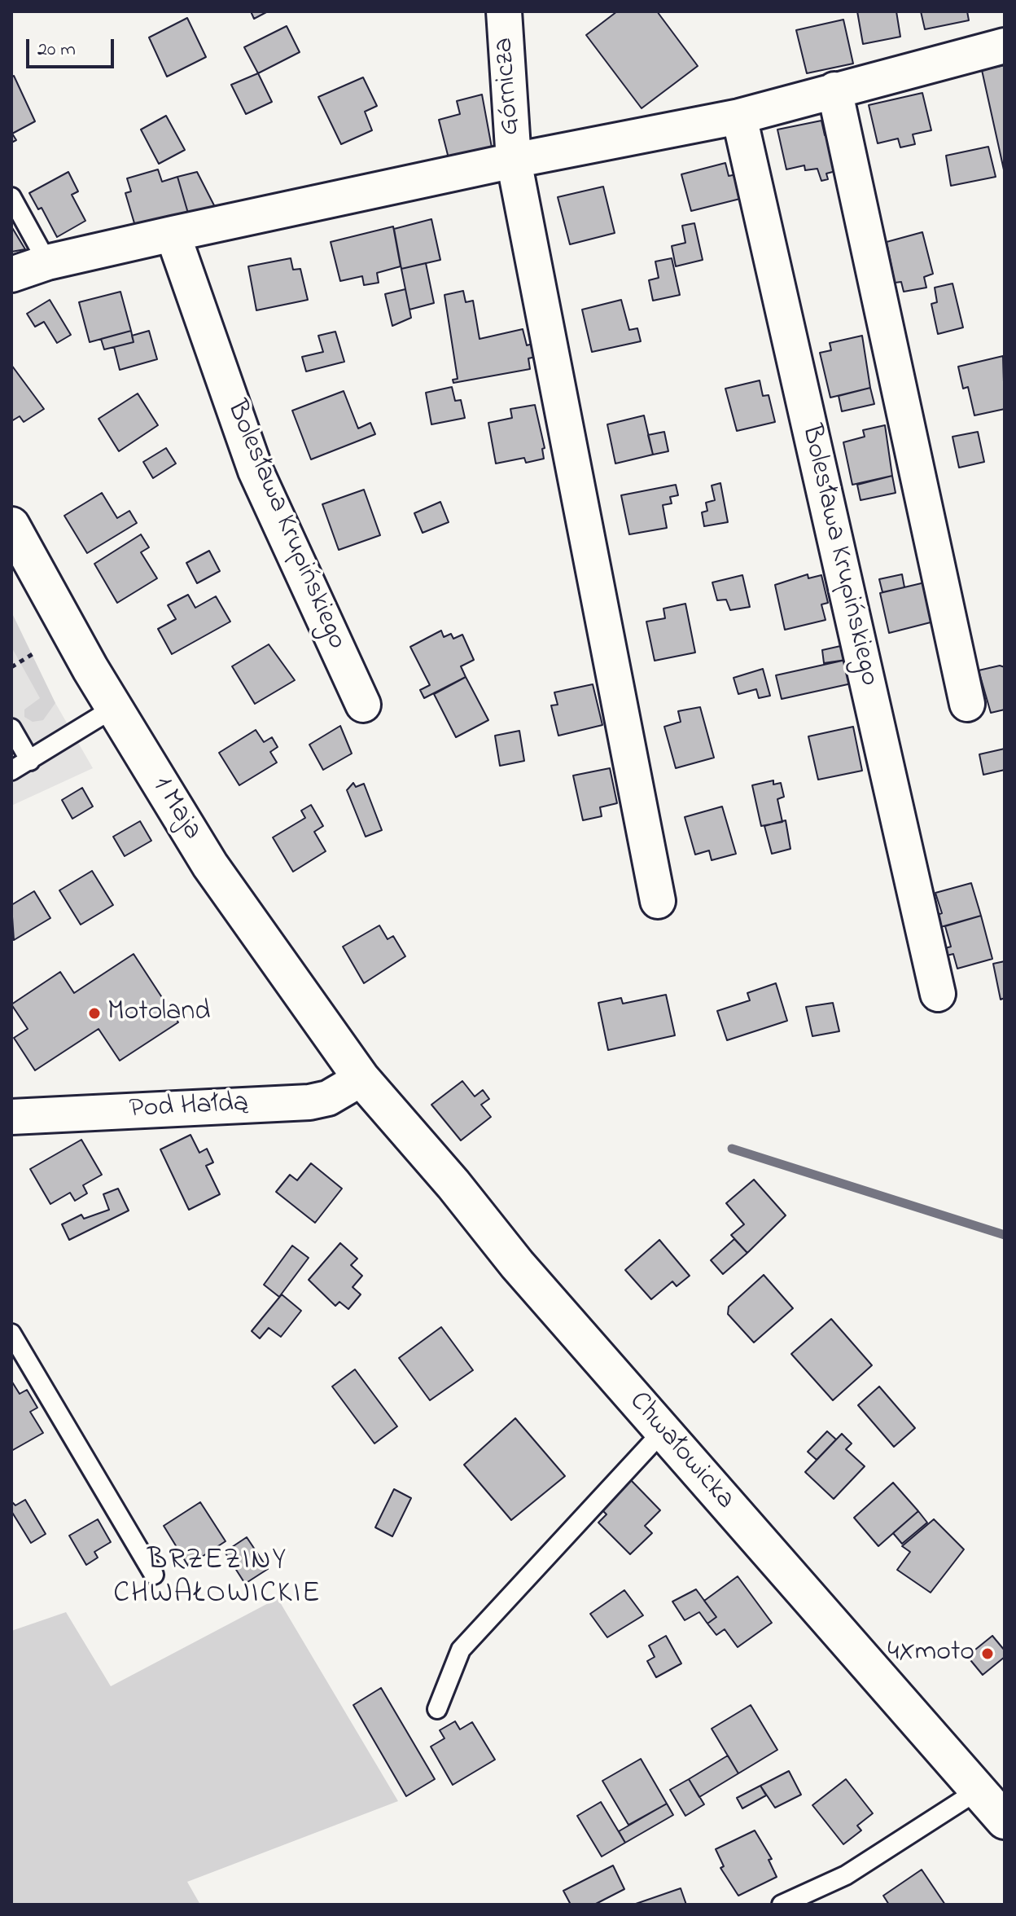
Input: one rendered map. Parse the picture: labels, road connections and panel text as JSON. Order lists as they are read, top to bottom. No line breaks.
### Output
{"streets":{"main road":["1 Maja","Chwałowicka"],"street":["Górnicza","Bolesława Krupińskiego","Pod Hałdą"]},"crossings":[["1 Maja","Pod Hałdą"],["1 Maja","Chwałowicka"],["Pod Hałdą","Chwałowicka"]],"districts":["BRZEZINY CHWAŁOWICKIE"],"places":["Motoland","4Xmoto"],"scale_bar":"20 m"}
